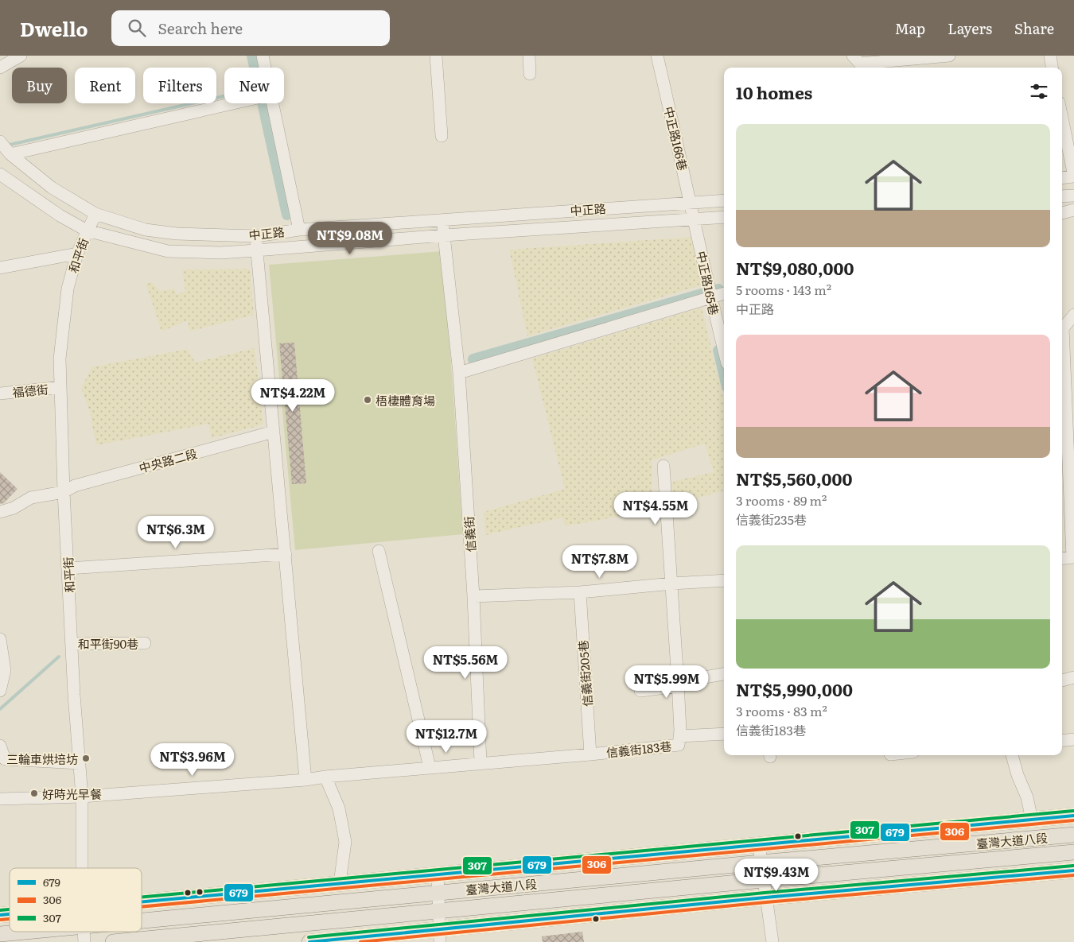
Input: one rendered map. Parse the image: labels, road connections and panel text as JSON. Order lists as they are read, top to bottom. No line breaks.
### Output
{"streets":{"main road":["臺灣大道八段"],"street":["中正路166巷","中正路","和平街","中正路165巷","福德街","中央路二段","信義街","和平街90巷","信義街205巷","信義街183巷"]},"crossings":[["中正路166巷","中正路"],["中正路166巷","中正路165巷"],["中正路","和平街"],["中正路","中正路165巷"],["中正路","信義街"],["和平街","福德街"],["和平街","中央路二段"],["和平街","和平街90巷"],["信義街205巷","信義街183巷"]],"places":["梧棲體育場","三輪車烘培坊","好時光早餐"],"lines":["transit line 307","transit line 679","transit line 306"],"legend":["679","306","307"],"page":{"header":"Dwello","search":"Search here","nav":["Map","Layers","Share"],"chip":["Buy","Rent","Filters","New"],"heading":"10 homes","list":[{"name":"NT$9,080,000","note":"5 rooms · 143 m² · 中正路"},{"name":"NT$5,560,000","note":"3 rooms · 89 m² · 信義街235巷"},{"name":"NT$5,990,000","note":"3 rooms · 83 m² · 信義街183巷"}],"price":["NT$9.08M","NT$4.22M","NT$4.55M","NT$6.3M","NT$7.8M","NT$5.56M","NT$5.99M","NT$12.7M","NT$3.96M","NT$9.43M"]}}
